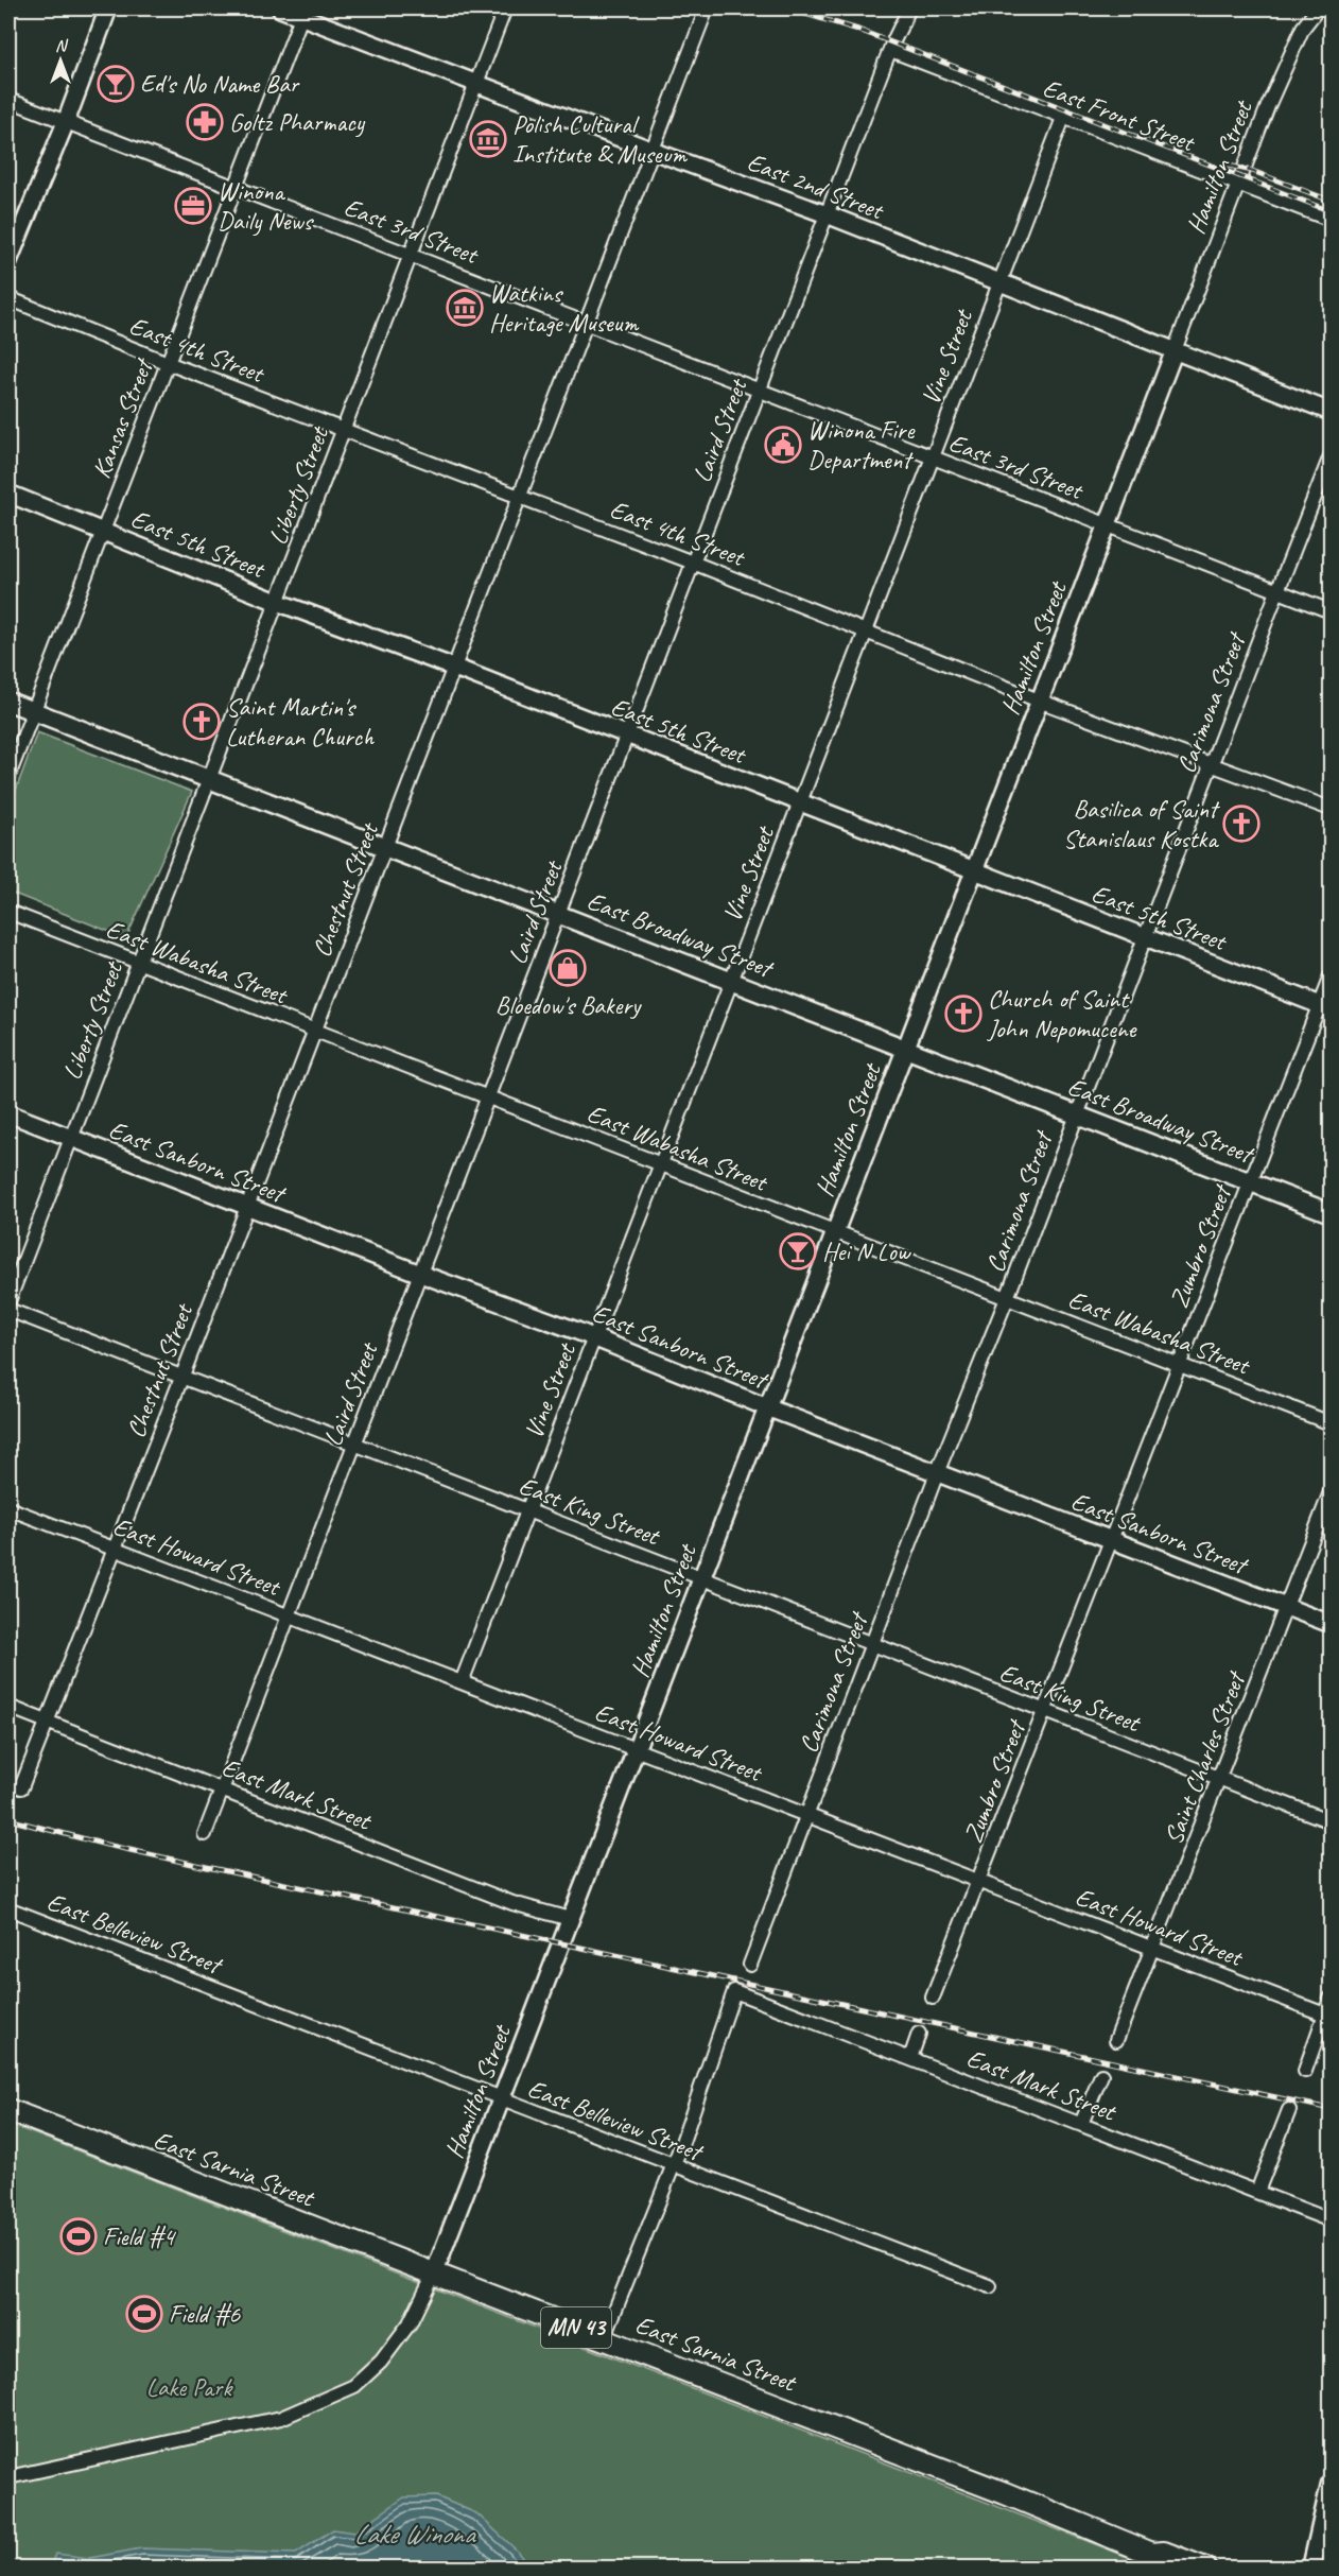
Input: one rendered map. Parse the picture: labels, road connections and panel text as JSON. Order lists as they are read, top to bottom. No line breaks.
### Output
{"streets":{"main road":["East Broadway Street","East Sarnia Street","MN 43"],"street":["East Front Street","Hamilton Street","East 2nd Street","East 3rd Street","East 4th Street","Vine Street","Kansas Street","Laird Street","Liberty Street","East 5th Street","Carimona Street","Chestnut Street","East Wabasha Street","East Sanborn Street","Zumbro Street","East King Street","East Howard Street","Saint Charles Street","East Mark Street","East Belleview Street"]},"crossings":[["East Front Street","Hamilton Street"],["East Front Street","Vine Street"],["East Front Street","Laird Street"],["Hamilton Street","East 2nd Street"],["Hamilton Street","East 3rd Street"],["Hamilton Street","East 4th Street"],["Hamilton Street","East 5th Street"],["Hamilton Street","East Broadway Street"],["Hamilton Street","East Wabasha Street"],["Hamilton Street","East Sanborn Street"],["Hamilton Street","East King Street"],["Hamilton Street","East Howard Street"],["Hamilton Street","East Mark Street"],["Hamilton Street","East Belleview Street"],["Hamilton Street","East Sarnia Street"],["East 2nd Street","Vine Street"],["East 2nd Street","Kansas Street"],["East 2nd Street","Laird Street"],["East 2nd Street","Liberty Street"],["East 2nd Street","Chestnut Street"],["East 3rd Street","Vine Street"],["East 3rd Street","Kansas Street"],["East 3rd Street","Laird Street"],["East 3rd Street","Liberty Street"],["East 3rd Street","Carimona Street"],["East 3rd Street","Chestnut Street"],["East 4th Street","Vine Street"],["East 4th Street","Kansas Street"],["East 4th Street","Laird Street"],["East 4th Street","Liberty Street"],["East 4th Street","Carimona Street"],["East 4th Street","Chestnut Street"],["Vine Street","East 5th Street"],["Vine Street","East Broadway Street"],["Vine Street","East Wabasha Street"],["Vine Street","East Sanborn Street"],["Vine Street","East King Street"],["Vine Street","East Howard Street"],["Kansas Street","East 5th Street"],["Kansas Street","East Broadway Street"],["Laird Street","East 5th Street"],["Laird Street","East Broadway Street"],["Laird Street","East Wabasha Street"],["Laird Street","East Sanborn Street"],["Laird Street","East King Street"],["Laird Street","East Howard Street"],["Laird Street","East Mark Street"],["Liberty Street","East 5th Street"],["Liberty Street","East Broadway Street"],["Liberty Street","East Wabasha Street"],["Liberty Street","East Sanborn Street"],["East 5th Street","Carimona Street"],["East 5th Street","Chestnut Street"],["East 5th Street","Zumbro Street"],["Carimona Street","East Broadway Street"],["Carimona Street","East Wabasha Street"],["Carimona Street","East Sanborn Street"],["Carimona Street","East King Street"],["Carimona Street","East Howard Street"],["Chestnut Street","East Broadway Street"],["Chestnut Street","East Wabasha Street"],["Chestnut Street","East Sanborn Street"],["Chestnut Street","East King Street"],["Chestnut Street","East Howard Street"],["Chestnut Street","East Mark Street"],["East Broadway Street","Zumbro Street"],["East Wabasha Street","Zumbro Street"],["East Sanborn Street","Zumbro Street"],["East Sanborn Street","Saint Charles Street"],["Zumbro Street","East King Street"],["Zumbro Street","East Howard Street"],["East King Street","Saint Charles Street"],["East Howard Street","Saint Charles Street"],["East Mark Street","East Belleview Street"]],"water":["Lake Winona"],"parks":["Lake Park"],"places":{"bar":["Ed's No Name Bar","Hei N Low"],"pharmacy":["Goltz Pharmacy"],"museum":["Polish Cultural Institute & Museum","Watkins Heritage Museum"],"office":["Winona Daily News"],"public building":["Winona Fire Department"],"church":["Saint Martin's Lutheran Church","Basilica of Saint Stanislaus Kostka","Church of Saint John Nepomucene"],"shop":["Bloedow's Bakery"],"sports":["Field #4","Field #6"]},"north":"top"}
